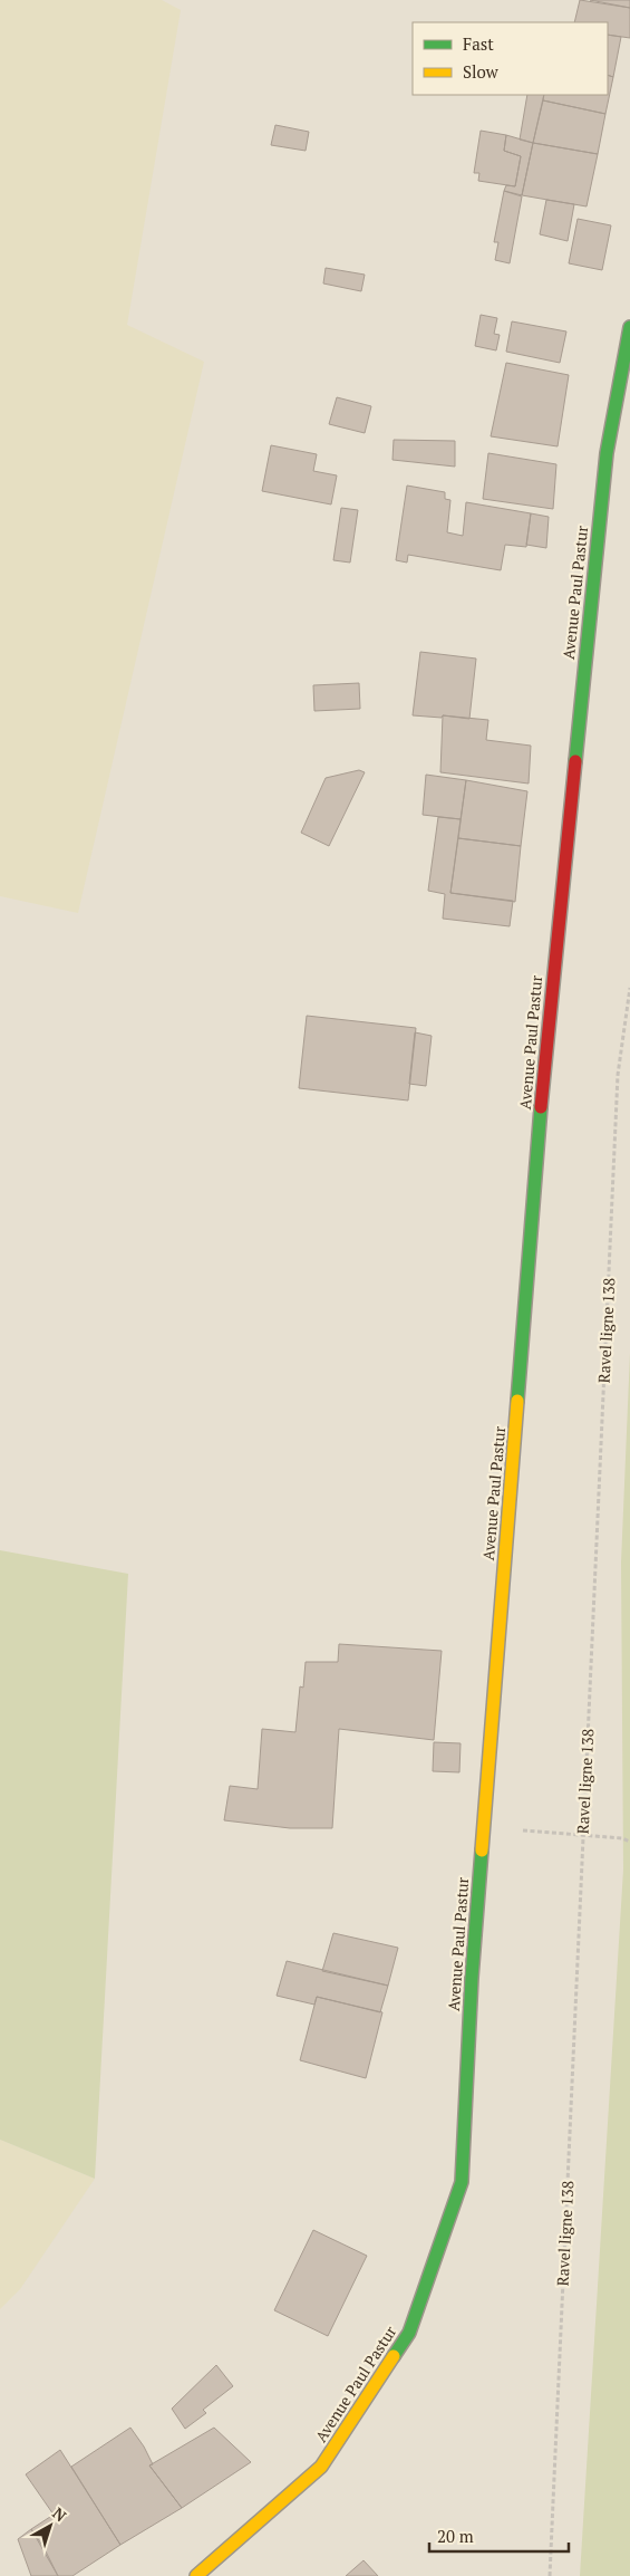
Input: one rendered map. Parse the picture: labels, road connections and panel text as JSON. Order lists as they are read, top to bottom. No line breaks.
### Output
{"streets":{"main road":["Avenue Paul Pastur"],"path":["Ravel ligne 138"]},"legend":["Fast","Slow"],"scale_bar":"20 m","north":"top right"}
